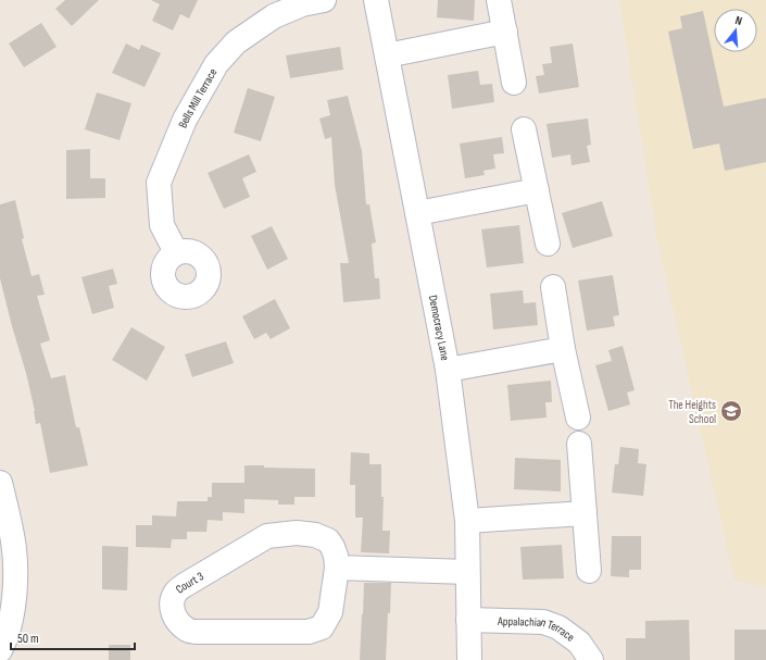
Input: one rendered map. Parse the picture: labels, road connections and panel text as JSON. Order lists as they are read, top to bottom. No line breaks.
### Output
{"streets":{"street":["Bells Mill Terrace","Democracy Lane","Court 3","Appalachian Terrace"]},"crossings":[["Democracy Lane","Appalachian Terrace"]],"places":{"school or university":["The Heights School"]},"scale_bar":"50 m","north":"top"}
